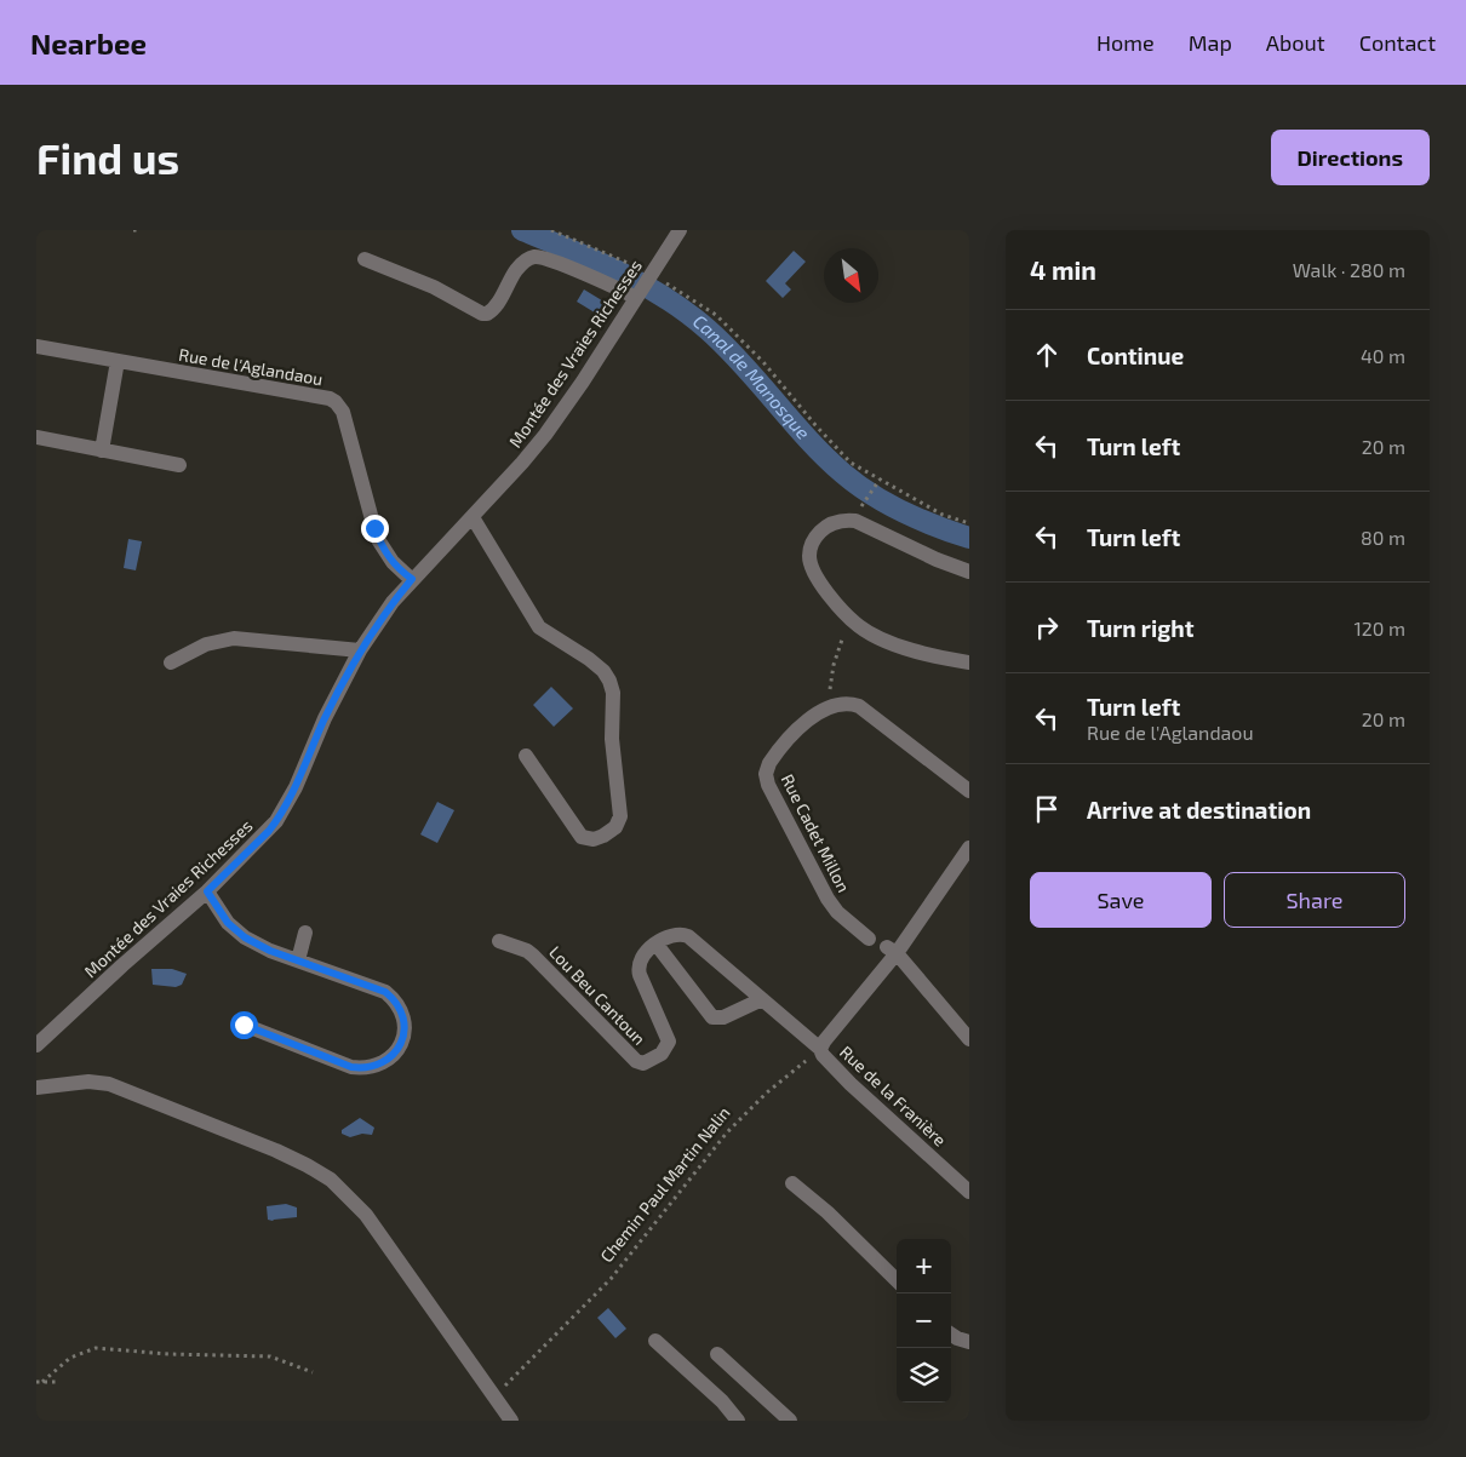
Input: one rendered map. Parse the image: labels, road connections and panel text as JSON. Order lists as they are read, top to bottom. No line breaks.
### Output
{"streets":{"street":["Montée des Vraies Richesses","Rue de l'Aglandaou","Rue Cadet Millon","Lou Beu Cantoun","Rue de la Franière"],"path":["Chemin Paul Martin Nalin"]},"crossings":[["Montée des Vraies Richesses","Rue de l'Aglandaou"],["Rue de la Franière","Chemin Paul Martin Nalin"]],"water":["Canal de Manosque"],"north":"bottom right","page":{"header":"Nearbee","nav":["Home","Map","About","Contact"],"buttons":["Directions",["Save","Share"]],"title":"Find us","heading":["4 min","Walk · 280 m"],"list":[["Continue","40 m"],["Turn left","20 m"],["Turn left","80 m"],["Turn right","120 m"],["Turn left","Rue de l'Aglandaou","20 m"],"Arrive at destination"],"map_buttons":["+","−"]}}
